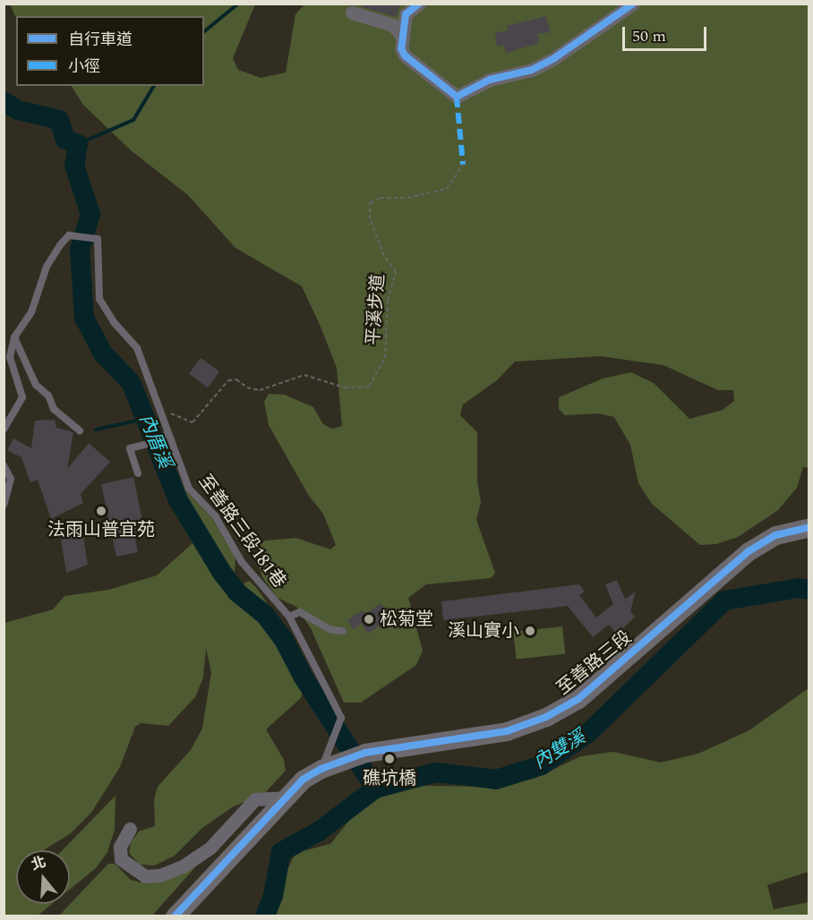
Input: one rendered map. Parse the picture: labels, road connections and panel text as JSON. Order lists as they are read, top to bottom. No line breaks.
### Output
{"streets":{"street":["至善路三段"],"lane":["至善路三段181巷"],"path":["平溪步道"]},"crossings":[["平溪步道","至善路三段181巷"],["至善路三段181巷","至善路三段"]],"water":["內厝溪","內雙溪"],"places":["法雨山普宜苑","松菊堂","溪山實小","礁坑橋"],"legend":["自行車道","小徑"],"scale_bar":"50 m","north":"top"}
